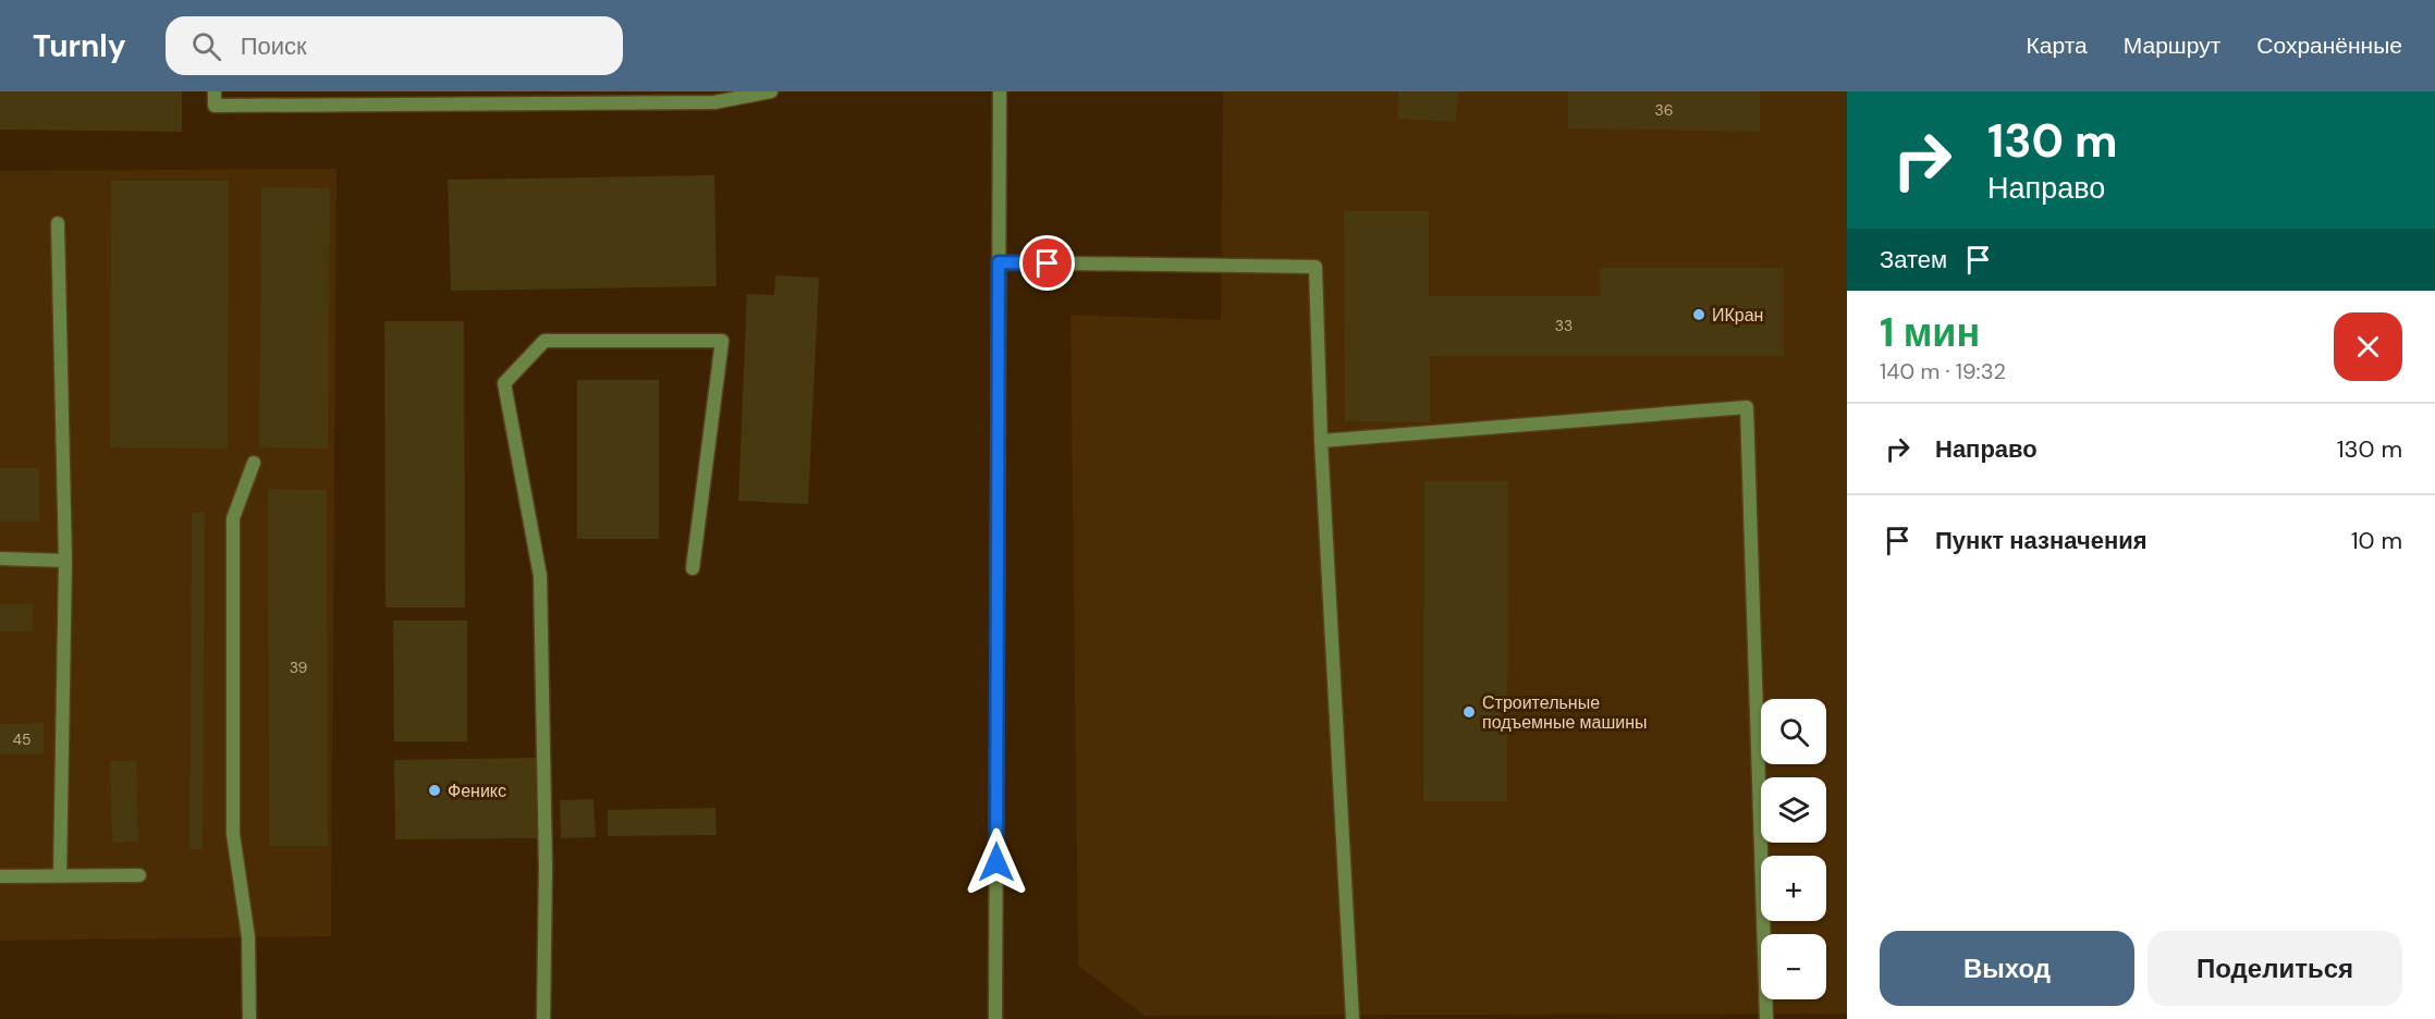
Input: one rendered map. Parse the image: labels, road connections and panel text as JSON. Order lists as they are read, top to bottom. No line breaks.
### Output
{"places":["ИКран","Строительные подъемные машины","Феникс"],"house_numbers":["36","33","39","45"],"page":{"header":"Turnly","search":"Поиск","nav":["Карта","Маршрут","Сохранённые"],"turn":["130 m","Направо"],"then":"Затем","heading":["1 мин","140 m · 19:32"],"list":[{"name":"Направо","value":"130 m"},{"name":"Пункт назначения","value":"10 m"}],"map_buttons":["+","−"],"buttons":["Выход","Поделиться"]}}
